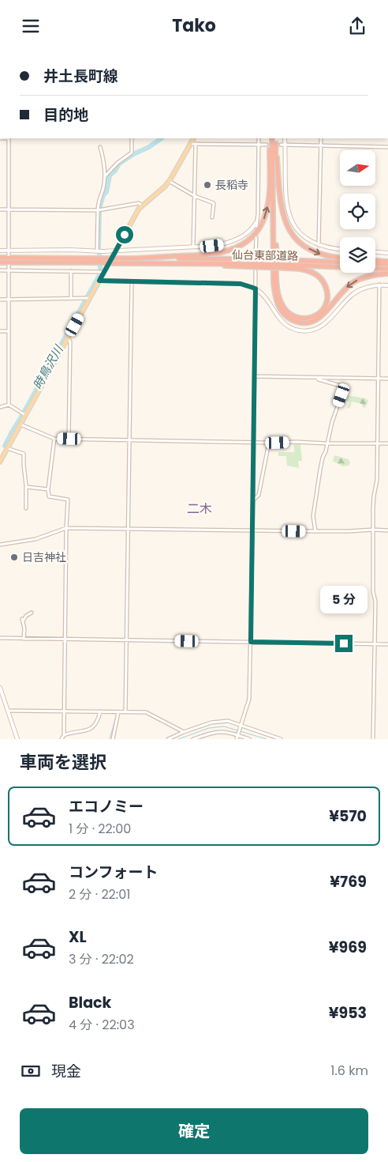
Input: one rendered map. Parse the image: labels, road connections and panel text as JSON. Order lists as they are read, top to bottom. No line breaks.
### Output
{"streets":{"highway":["仙台東部道路"]},"districts":["二木"],"water":["時鳥沢川"],"places":["長稻寺","日吉神社"],"north":"right","page":{"header":"Tako","banner":["井土長町線","目的地"],"bubble":"5 分","heading":"車両を選択","list":[{"name":"エコノミー","note":"1 分 · 22:00","value":"¥570"},{"name":"コンフォート","note":"2 分 · 22:01","value":"¥769"},{"name":"XL","note":"3 分 · 22:02","value":"¥969"},{"name":"Black","note":"4 分 · 22:03","value":"¥953"}],"pay":["現金","1.6 km"],"buttons":"確定"}}
